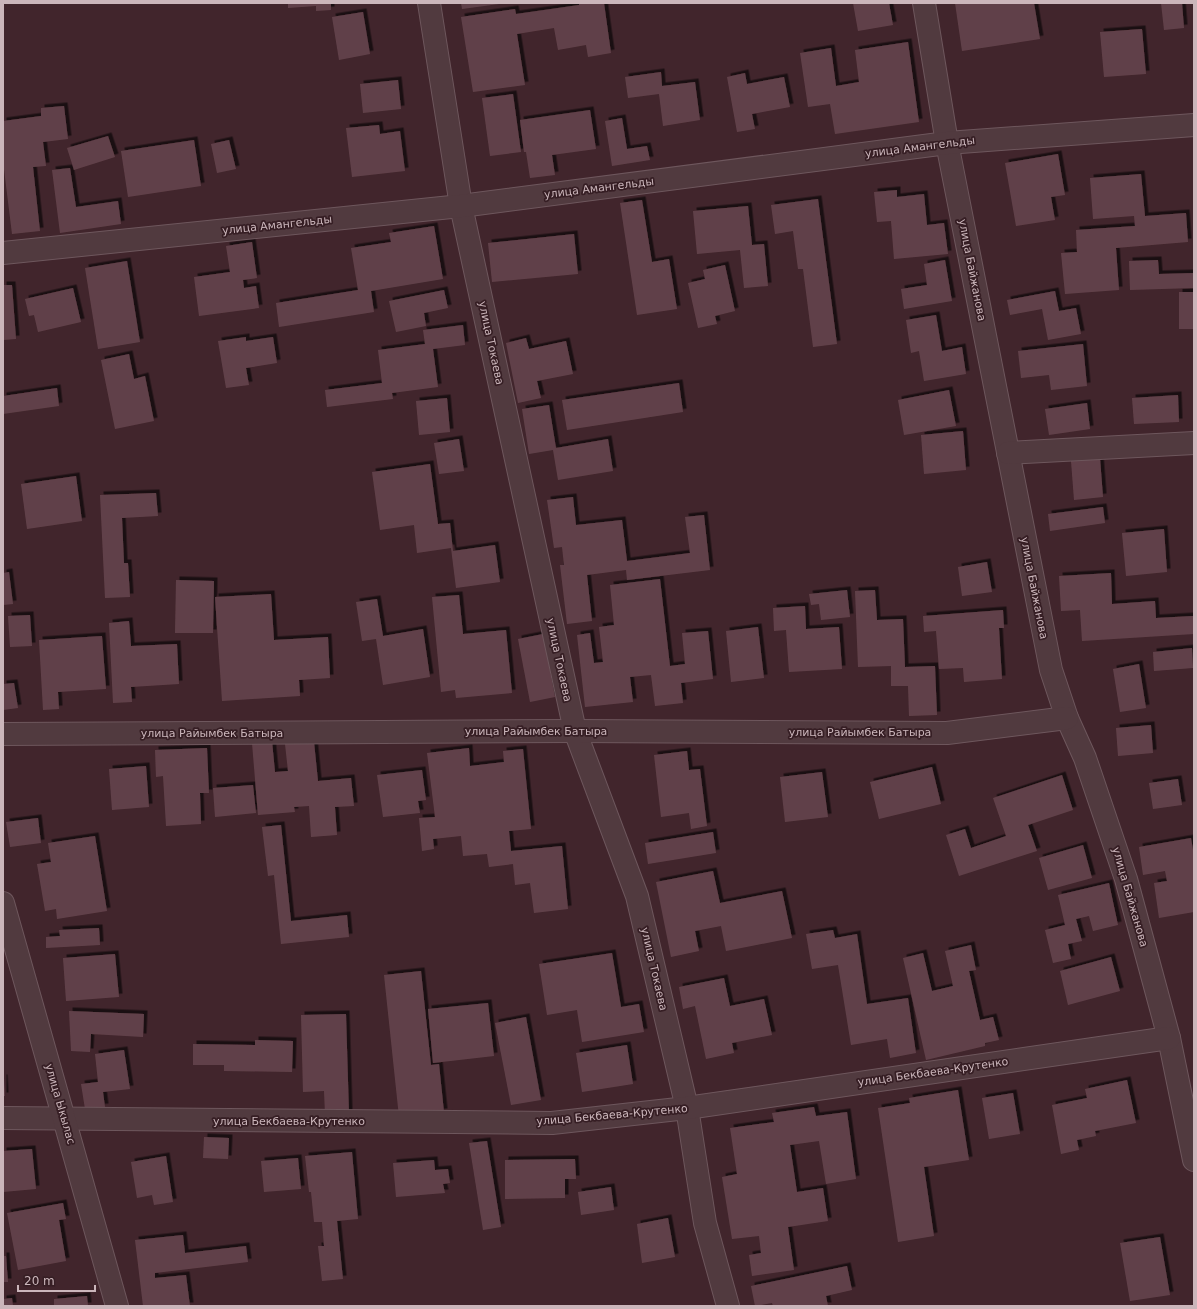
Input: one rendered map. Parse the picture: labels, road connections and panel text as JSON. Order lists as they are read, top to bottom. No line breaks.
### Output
{"streets":{"street":["улица Амангельды","улица Байжанова","улица Токаева","улица Райымбек Батыра","улица Бекбаева-Крутенко","улица Ыкылас"]},"crossings":[["улица Амангельды","улица Байжанова"],["улица Амангельды","улица Токаева"],["улица Байжанова","улица Райымбек Батыра"],["улица Байжанова","улица Бекбаева-Крутенко"],["улица Токаева","улица Райымбек Батыра"],["улица Токаева","улица Бекбаева-Крутенко"],["улица Бекбаева-Крутенко","улица Ыкылас"]],"scale_bar":"20 m"}
